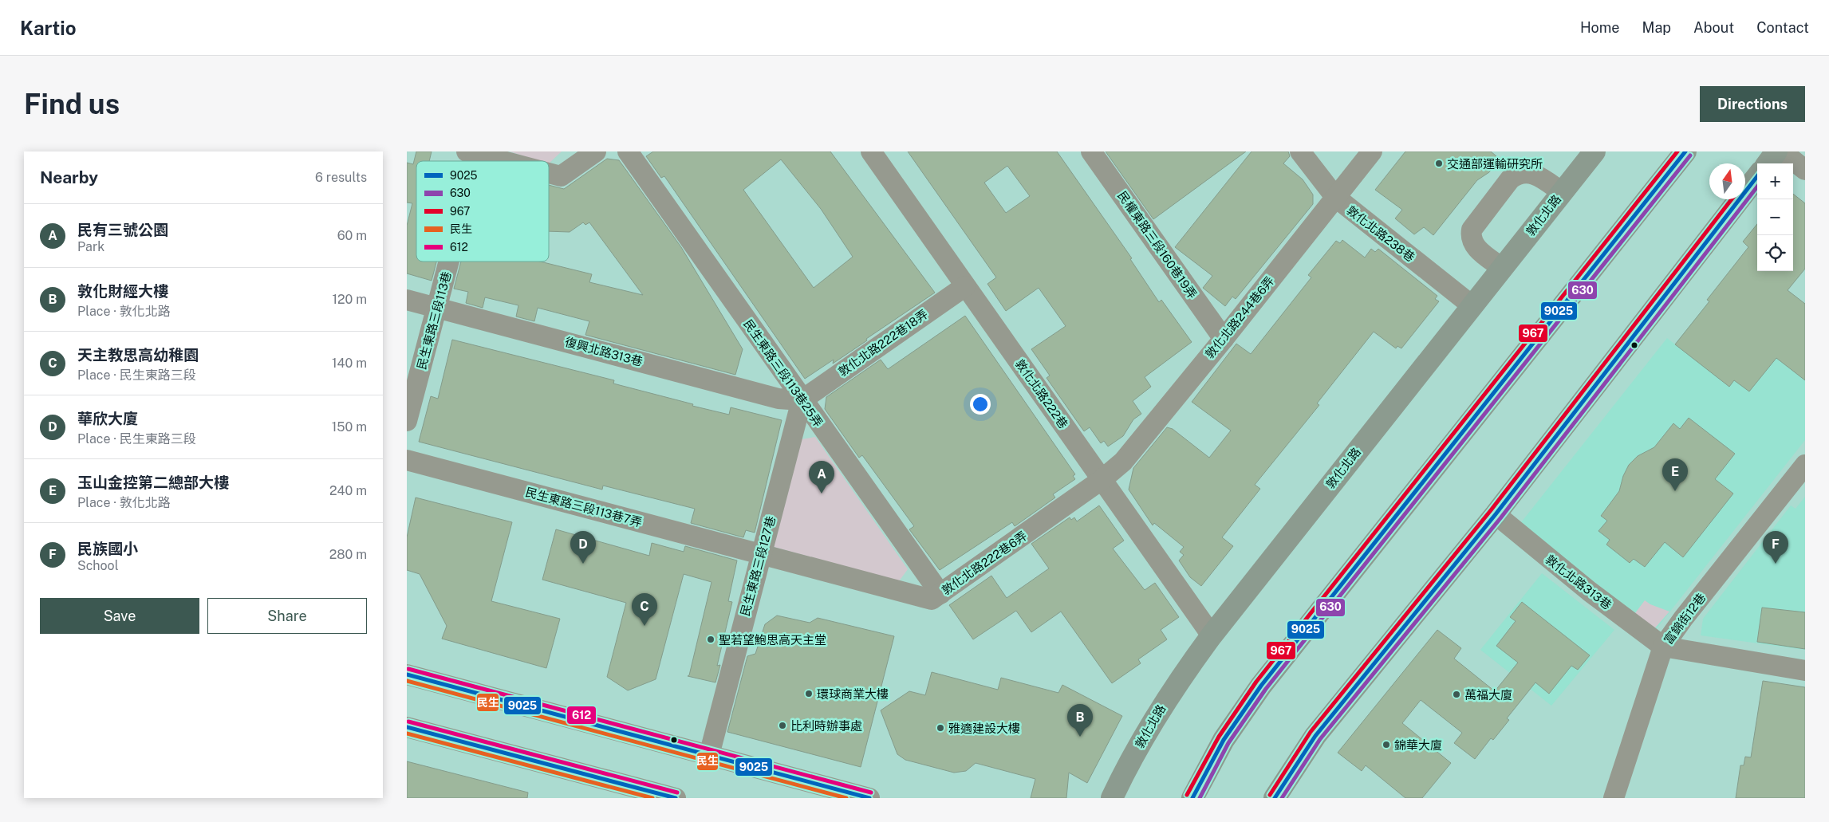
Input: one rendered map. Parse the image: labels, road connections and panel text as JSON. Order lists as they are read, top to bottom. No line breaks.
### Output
{"streets":{"main road":["敦化北路"],"street":["敦化北路238巷","民權東路三段160巷19弄","敦化北路244巷6弄","民生東路三段113巷","敦化北路222巷18弄","復興北路313巷","民生東路三段113巷25弄","敦化北路222巷","民生東路三段113巷7弄","敦化北路222巷6弄","民生東路三段127巷","敦化北路313巷","富錦街12巷"]},"crossings":[["敦化北路","敦化北路238巷"],["敦化北路","敦化北路222巷"],["敦化北路238巷","敦化北路244巷6弄"],["民權東路三段160巷19弄","敦化北路244巷6弄"],["敦化北路244巷6弄","敦化北路222巷"],["敦化北路244巷6弄","敦化北路222巷6弄"],["民生東路三段113巷","復興北路313巷"],["敦化北路222巷18弄","復興北路313巷"],["敦化北路222巷18弄","民生東路三段113巷25弄"],["敦化北路222巷18弄","敦化北路222巷"],["敦化北路222巷18弄","民生東路三段127巷"],["復興北路313巷","民生東路三段113巷25弄"],["復興北路313巷","民生東路三段127巷"],["民生東路三段113巷25弄","敦化北路222巷6弄"],["民生東路三段113巷25弄","民生東路三段127巷"],["敦化北路222巷","敦化北路222巷6弄"],["民生東路三段113巷7弄","敦化北路222巷6弄"],["民生東路三段113巷7弄","民生東路三段127巷"],["敦化北路222巷6弄","民生東路三段127巷"],["敦化北路313巷","富錦街12巷"]],"places":["交通部運輸研究所","聖若望鮑思高天主堂","環球商業大樓","萬福大廈","比利時辦事處","雅適建設大樓","錦華大廈"],"lines":["transit line 9025","transit line 967","transit line 630","transit line 612","transit line 民生"],"legend":["9025","630","967","民生","612"],"north":"top","page":{"header":"Kartio","nav":["Home","Map","About","Contact"],"buttons":["Directions",["Save","Share"]],"title":"Find us","heading":["Nearby","6 results"],"map_buttons":["+","−"],"list":[{"mark":"A","name":"民有三號公園","note":"Park","value":"60 m"},{"mark":"B","name":"敦化財經大樓","note":"Place · 敦化北路","value":"120 m"},{"mark":"C","name":"天主教思高幼稚園","note":"Place · 民生東路三段","value":"140 m"},{"mark":"D","name":"華欣大廈","note":"Place · 民生東路三段","value":"150 m"},{"mark":"E","name":"玉山金控第二總部大樓","note":"Place · 敦化北路","value":"240 m"},{"mark":"F","name":"民族國小","note":"School","value":"280 m"}],"pins":["E","A","D","F","C","B"]}}
